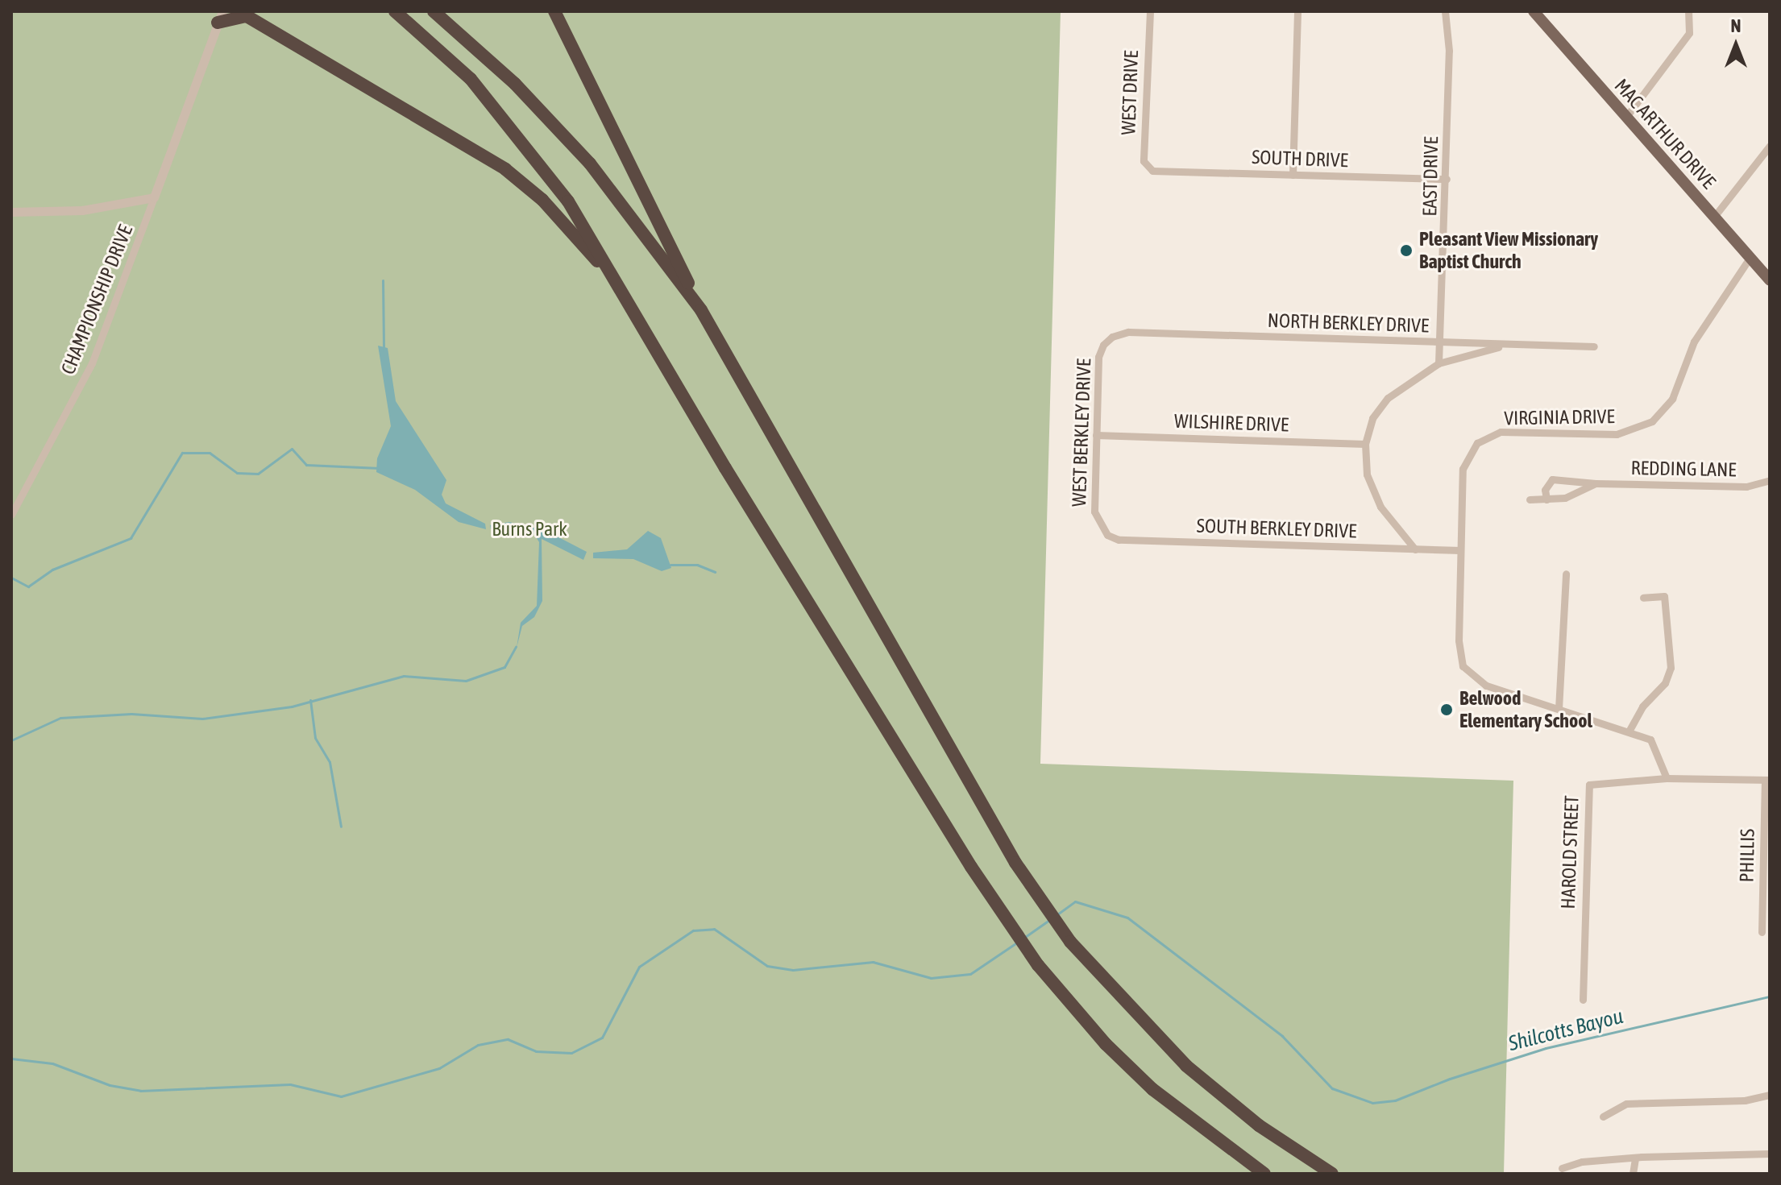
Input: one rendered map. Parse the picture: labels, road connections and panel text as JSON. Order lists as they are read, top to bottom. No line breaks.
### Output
{"streets":{"main road":["MAC ARTHUR DRIVE"],"street":["WEST DRIVE","SOUTH DRIVE","EAST DRIVE","CHAMPIONSHIP DRIVE","NORTH BERKLEY DRIVE","VIRGINIA DRIVE","WILSHIRE DRIVE","WEST BERKLEY DRIVE","REDDING LANE","SOUTH BERKLEY DRIVE","HAROLD STREET","PHILLIS"]},"crossings":[["WEST DRIVE","SOUTH DRIVE"],["MAC ARTHUR DRIVE","VIRGINIA DRIVE"],["SOUTH DRIVE","EAST DRIVE"],["EAST DRIVE","NORTH BERKLEY DRIVE"],["NORTH BERKLEY DRIVE","WEST BERKLEY DRIVE"],["VIRGINIA DRIVE","SOUTH BERKLEY DRIVE"],["VIRGINIA DRIVE","HAROLD STREET"],["WILSHIRE DRIVE","WEST BERKLEY DRIVE"],["WEST BERKLEY DRIVE","SOUTH BERKLEY DRIVE"]],"water":["Shilcotts Bayou"],"parks":["Burns Park"],"places":["Pleasant View Missionary Baptist Church","Belwood Elementary School"],"north":"top"}
